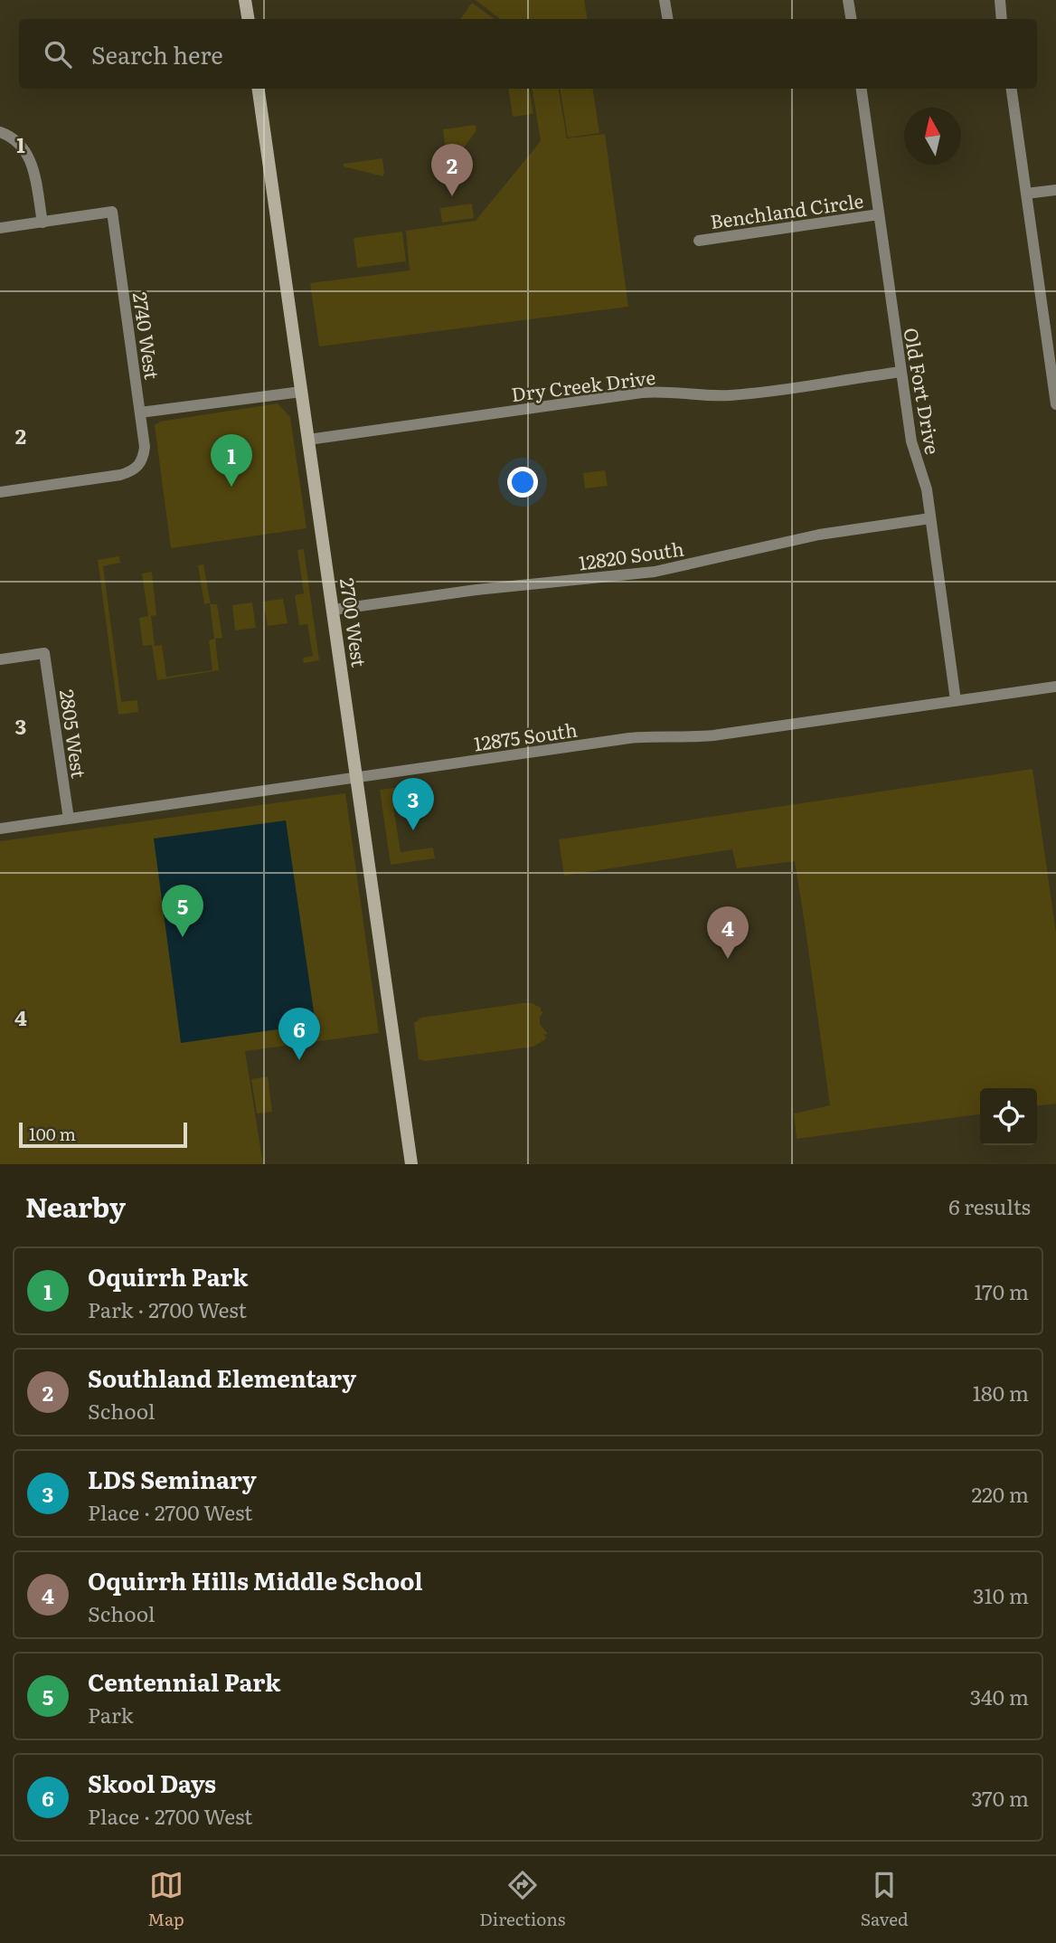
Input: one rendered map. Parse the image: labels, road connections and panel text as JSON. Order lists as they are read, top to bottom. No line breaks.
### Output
{"streets":{"main road":["2700 West"],"street":["Benchland Circle","2740 West","Dry Creek Drive","Old Fort Drive","12820 South","2805 West","12875 South"]},"crossings":[["Benchland Circle","Old Fort Drive"],["Dry Creek Drive","Old Fort Drive"],["Dry Creek Drive","2700 West"],["Old Fort Drive","12820 South"],["Old Fort Drive","12875 South"],["12820 South","2700 West"],["2700 West","12875 South"],["2805 West","12875 South"]],"scale_bar":"100 m","north":"top","page":{"search":"Search here","pins":["2","1","3","5","4","6"],"scale":"100 m","heading":["Nearby","6 results"],"list":[{"mark":"1","name":"Oquirrh Park","note":"Park · 2700 West","value":"170 m"},{"mark":"2","name":"Southland Elementary","note":"School","value":"180 m"},{"mark":"3","name":"LDS Seminary","note":"Place · 2700 West","value":"220 m"},{"mark":"4","name":"Oquirrh Hills Middle School","note":"School","value":"310 m"},{"mark":"5","name":"Centennial Park","note":"Park","value":"340 m"},{"mark":"6","name":"Skool Days","note":"Place · 2700 West","value":"370 m"}],"nav":["Map","Directions","Saved"]},"grid":{"rows":["1","2","3","4"]}}
